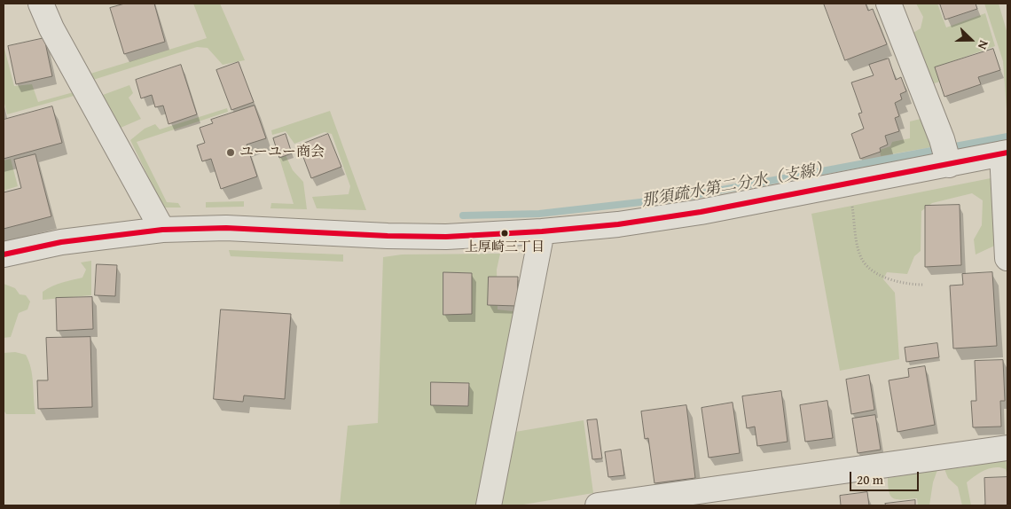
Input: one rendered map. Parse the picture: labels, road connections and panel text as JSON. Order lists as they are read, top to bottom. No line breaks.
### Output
{"water":["那須疏水第二分水（支線）"],"places":["ユーユー商会","上厚崎三丁目"],"scale_bar":"20 m","north":"right"}
